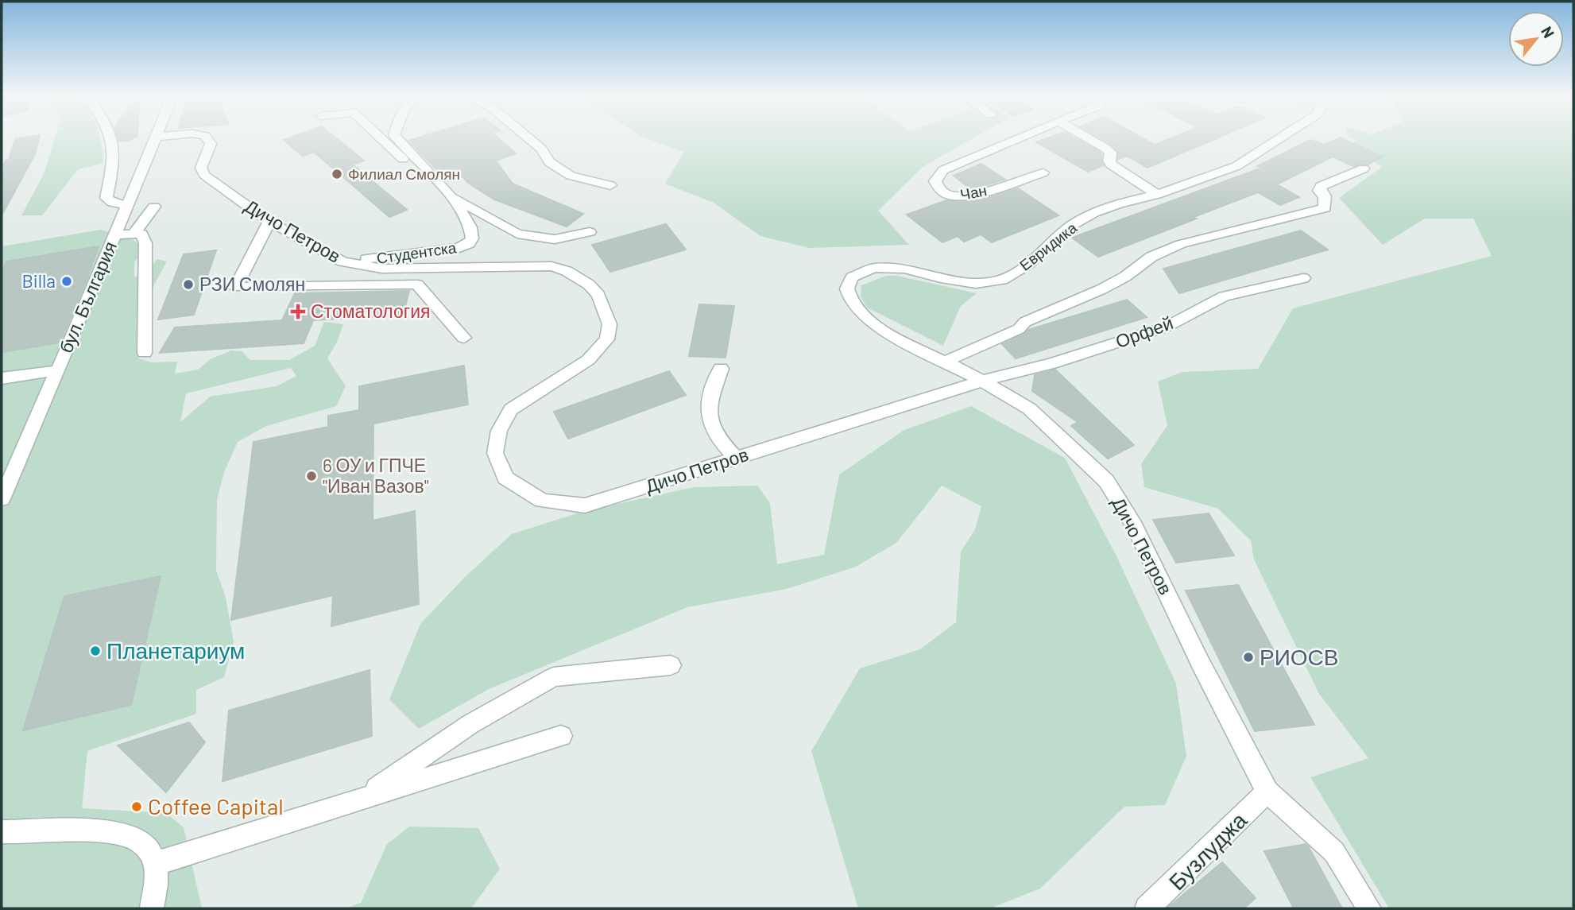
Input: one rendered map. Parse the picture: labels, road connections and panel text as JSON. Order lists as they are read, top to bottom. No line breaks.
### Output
{"streets":{"street":["Чан","Дичо Петров","Евридика","Студентска","бул. България","Орфей","Бузлуджа"]},"crossings":[["Дичо Петров","Евридика"],["Дичо Петров","Студентска"],["Дичо Петров","Орфей"],["Дичо Петров","Бузлуджа"],["Евридика","Орфей"]],"places":{"other":["Филиал Смолян","Billa","РЗИ Смолян","6 ОУ и ГПЧЕ \"Иван Вазов\"","Планетариум","РИОСВ","Coffee Capital"],"health":["Стоматология"]},"north":"top right"}
